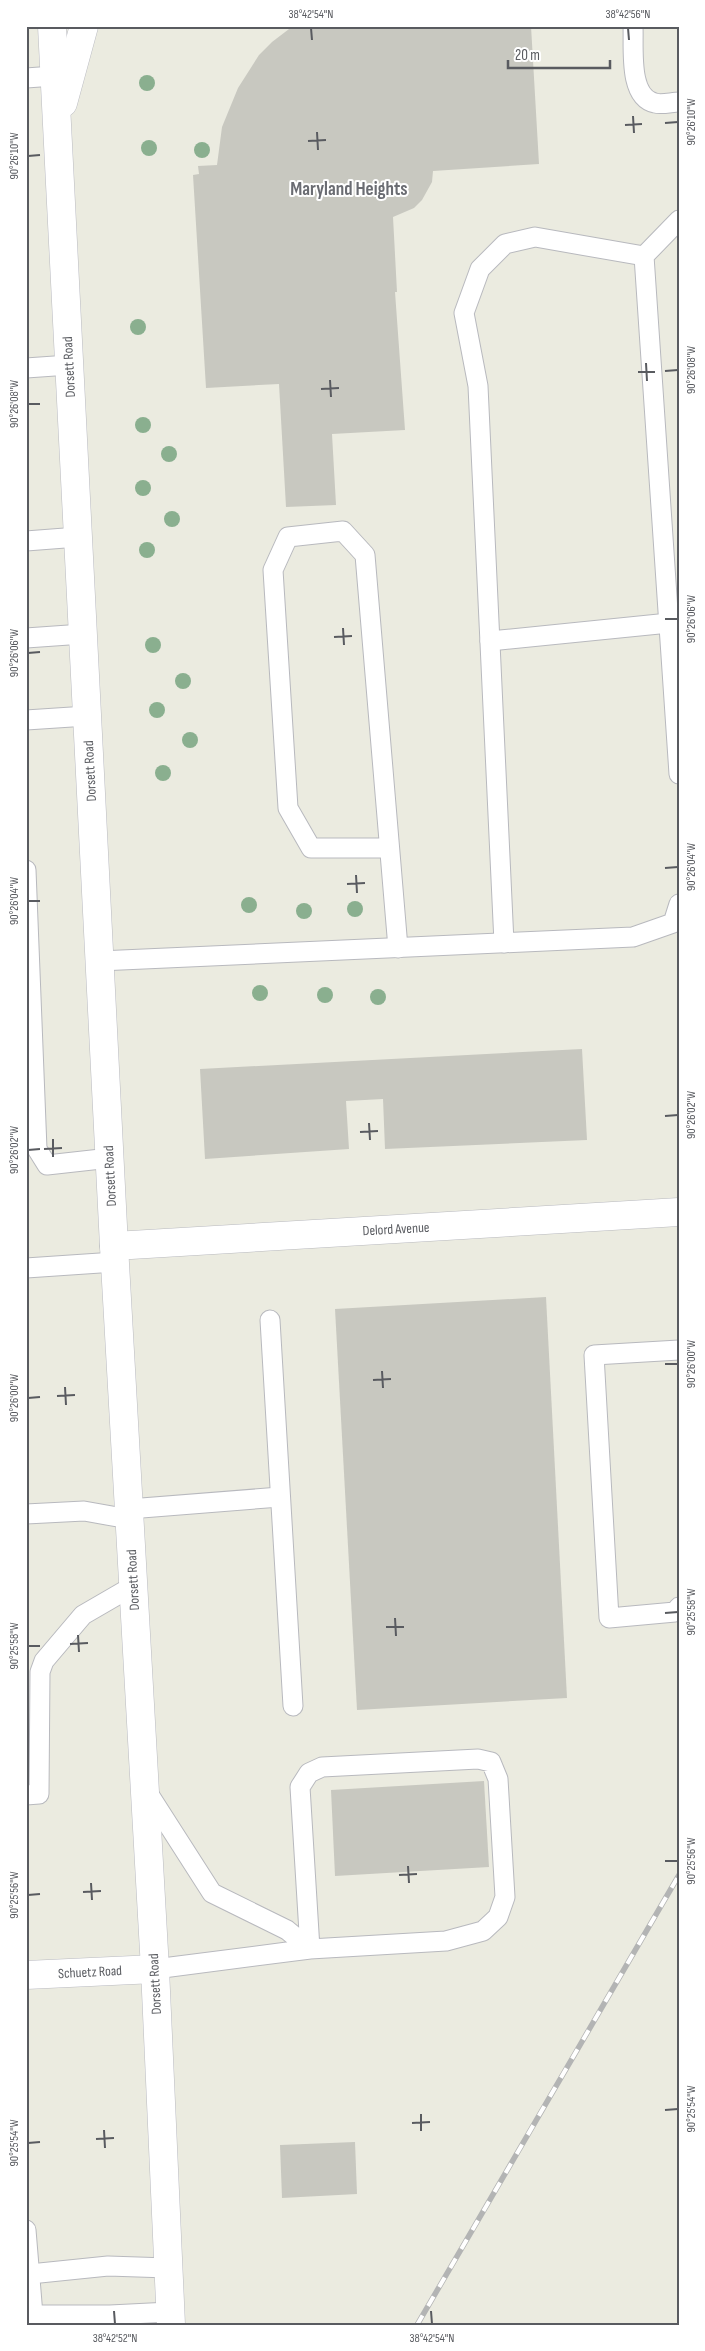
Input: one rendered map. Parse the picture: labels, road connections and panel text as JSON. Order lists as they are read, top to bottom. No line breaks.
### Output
{"streets":{"main road":["Dorsett Road","Delord Avenue","Schuetz Road"]},"crossings":[["Dorsett Road","Delord Avenue"],["Dorsett Road","Schuetz Road"]],"districts":["Maryland Heights"],"scale_bar":"20 m","coordinates":["38°42'54\"N","38°42'56\"N","90°26'10\"W","90°26'08\"W","90°26'06\"W","90°26'04\"W","90°26'02\"W","90°26'00\"W","90°25'58\"W","90°25'56\"W","90°25'54\"W","38°42'52\"N"]}
